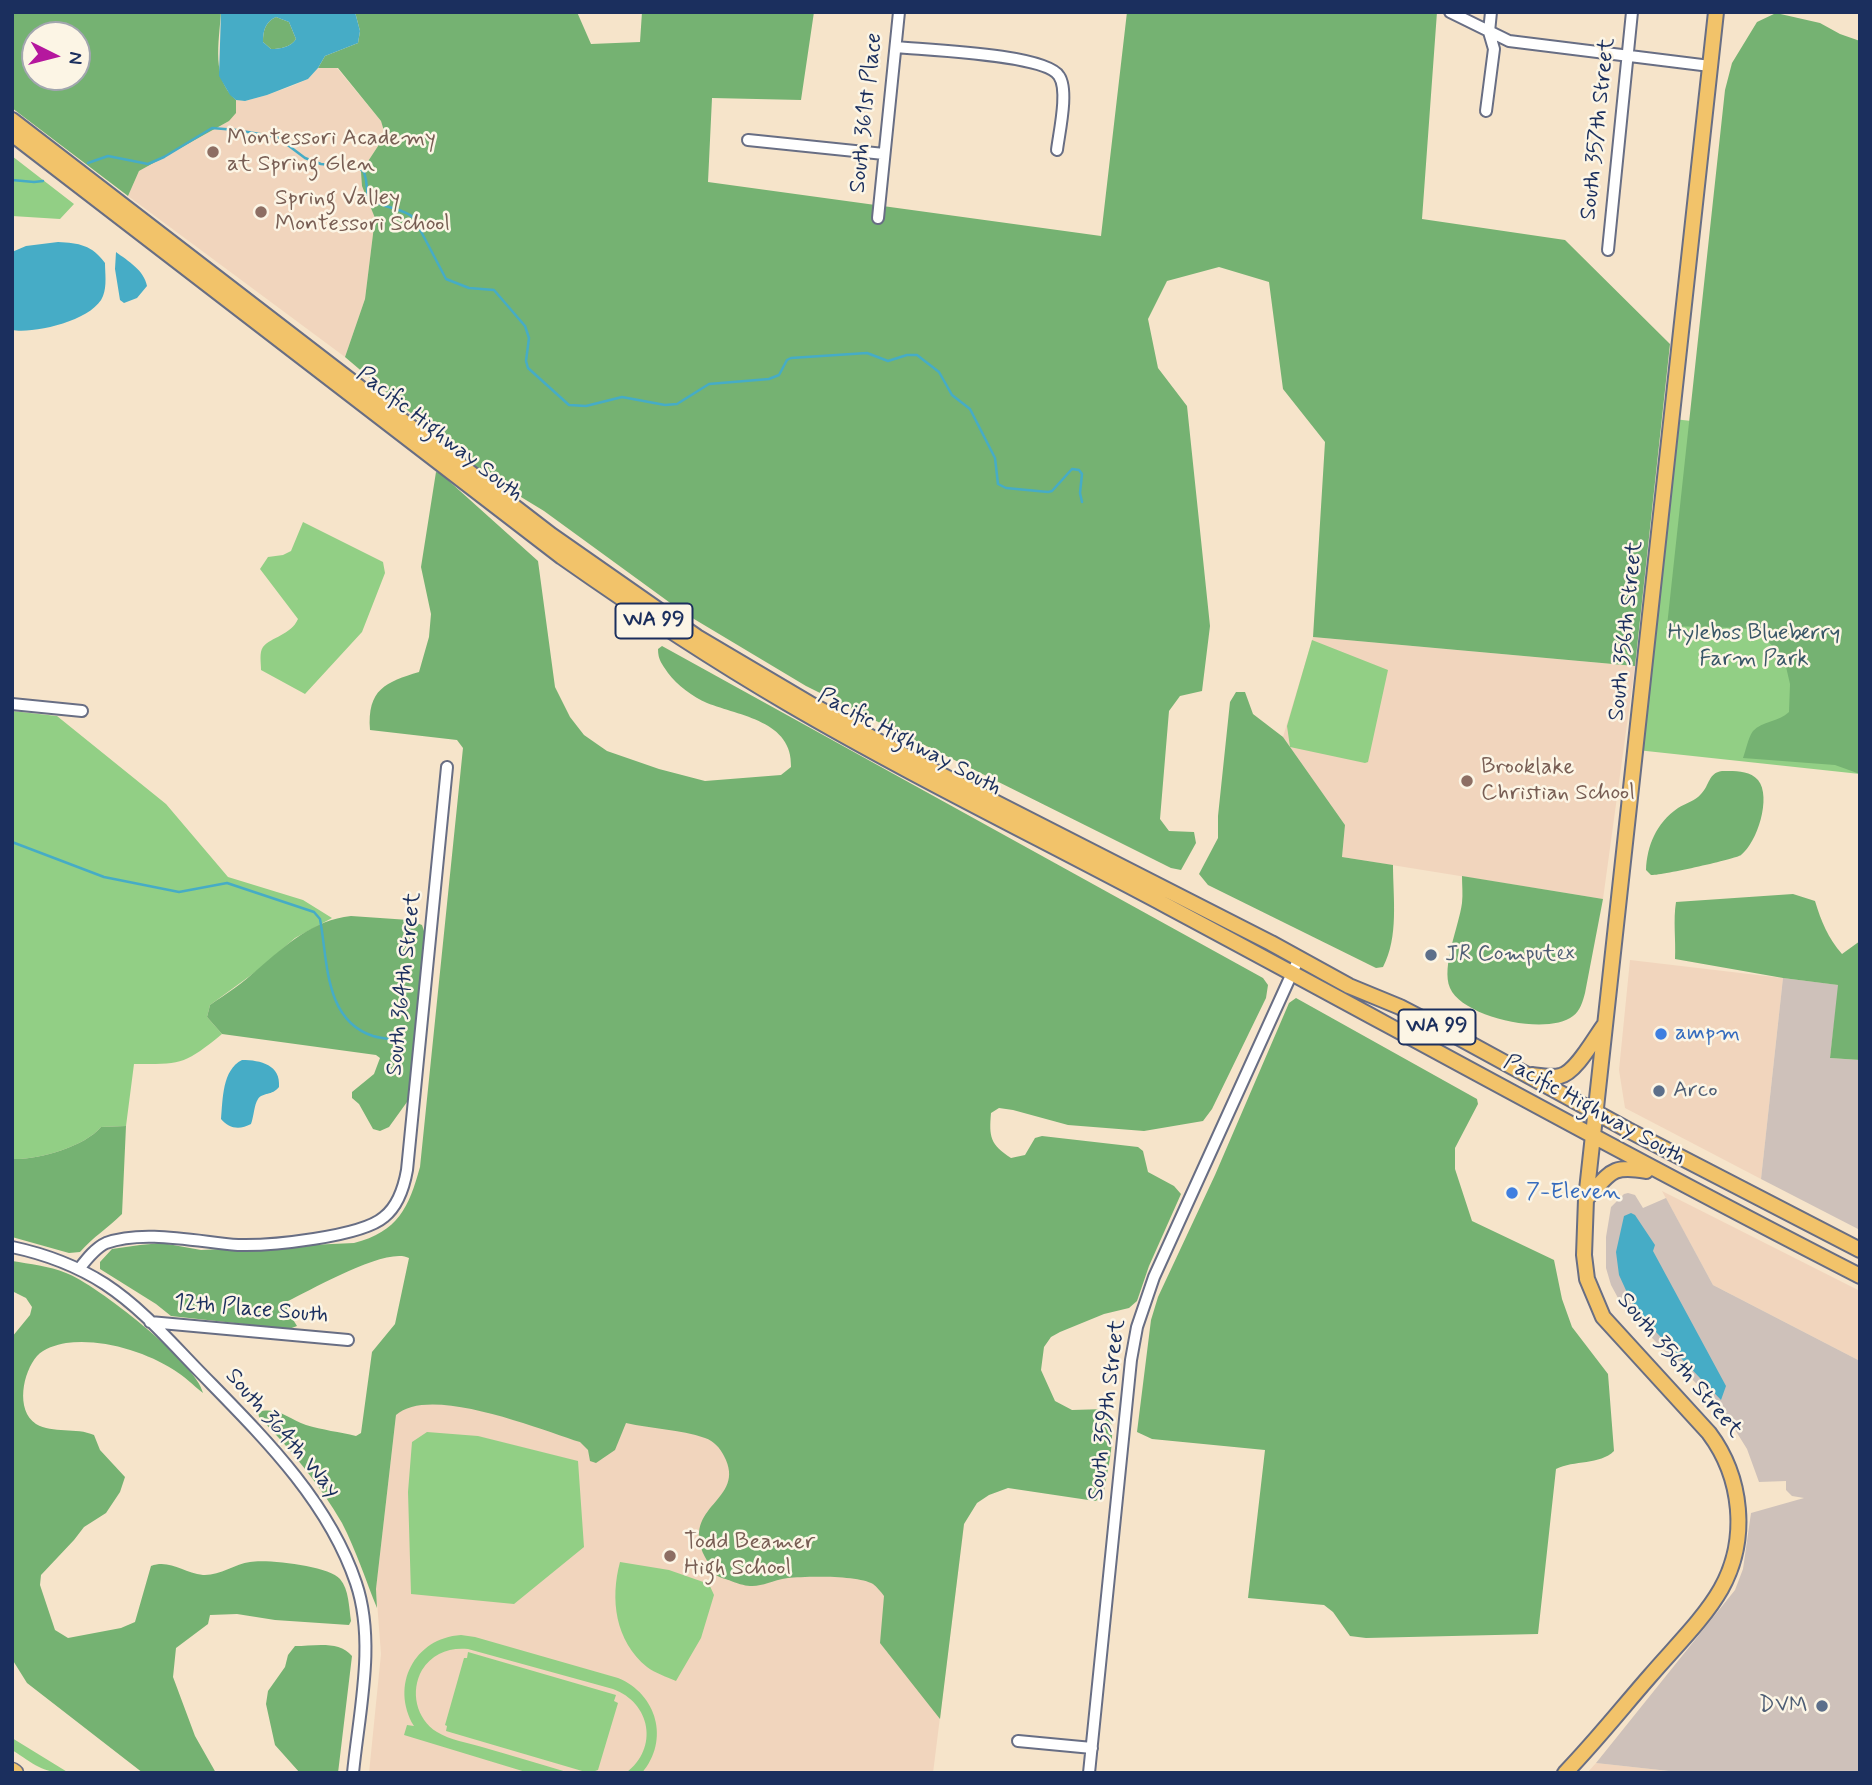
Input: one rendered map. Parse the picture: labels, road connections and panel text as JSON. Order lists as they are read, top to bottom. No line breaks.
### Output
{"streets":{"main road":["Pacific Highway South","WA 99","South 356th Street"],"street":["South 361st Place","South 357th Street","South 364th Street","12th Place South","South 359th Street","South 364th Way"]},"crossings":[["Pacific Highway South","South 356th Street"],["Pacific Highway South","South 359th Street"],["South 364th Street","South 364th Way"],["12th Place South","South 364th Way"]],"parks":["Hylebos Blueberry Farm Park"],"places":["Montessori Academy at Spring Glen","Spring Valley Montessori School","Brooklake Christian School","JR Computex","ampm","Arco","7-Eleven","Todd Beamer High School","DVM"],"north":"right"}
